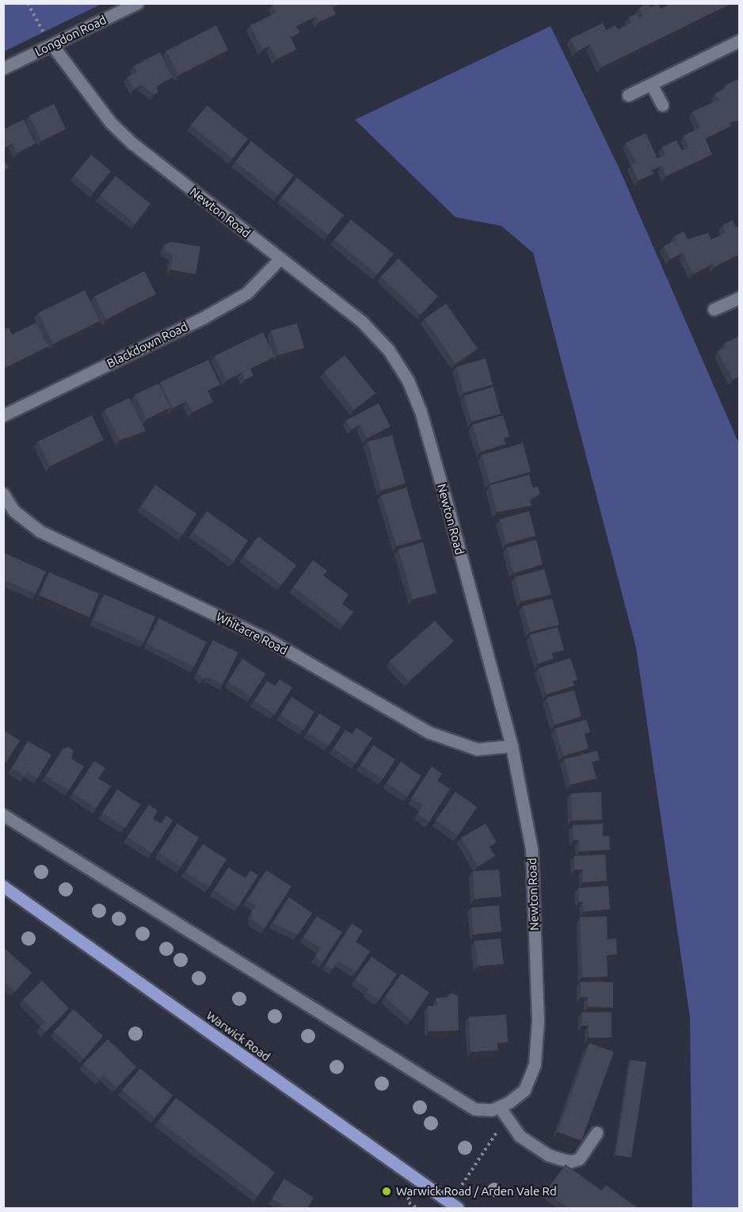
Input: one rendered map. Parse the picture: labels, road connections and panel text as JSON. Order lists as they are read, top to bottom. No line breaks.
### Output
{"streets":{"main road":["Warwick Road"],"street":["Longdon Road","Newton Road","Blackdown Road","Whitacre Road"]},"crossings":[["Longdon Road","Newton Road"],["Newton Road","Blackdown Road"],["Newton Road","Whitacre Road"]],"places":["Warwick Road / Arden Vale Rd"]}
